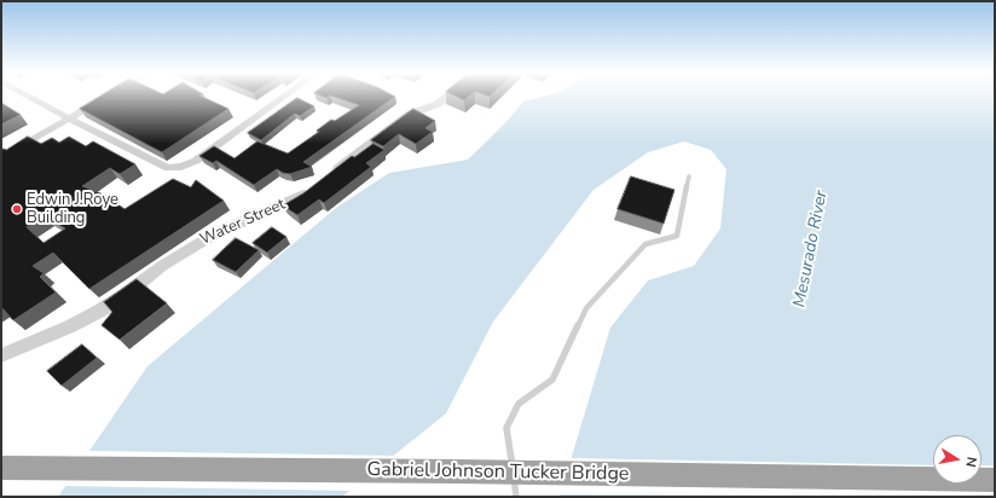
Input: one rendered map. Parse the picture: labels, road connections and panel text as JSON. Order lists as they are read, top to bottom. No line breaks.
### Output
{"streets":{"highway":["Gabriel Johnson Tucker Bridge"],"street":["Water Street"]},"water":["Mesurado River"],"places":["Edwin J.Roye Building"],"north":"right"}
